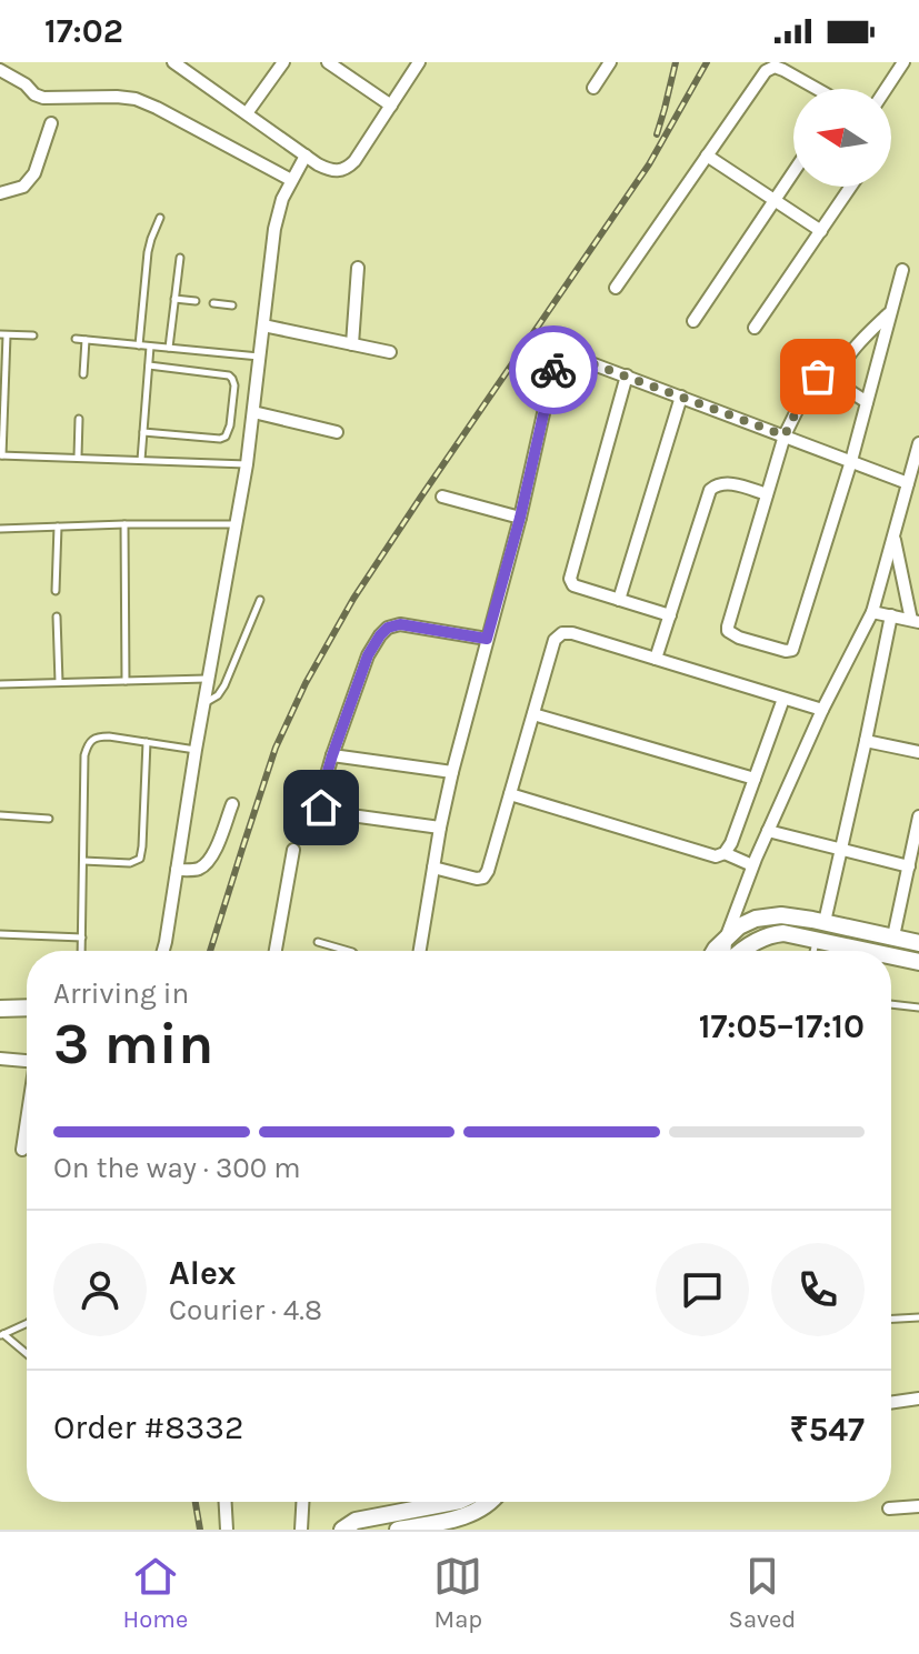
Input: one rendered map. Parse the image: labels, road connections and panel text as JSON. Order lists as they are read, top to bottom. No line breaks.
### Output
{"north":"left","page":{"status":"17:02","heading":["3 min","Arriving in","17:05–17:10"],"panel":["Alex","Courier · 4.8","Order #8332","₹547"],"bar":"On the way · 300 m","tabs":["Home","Map","Saved"]}}
